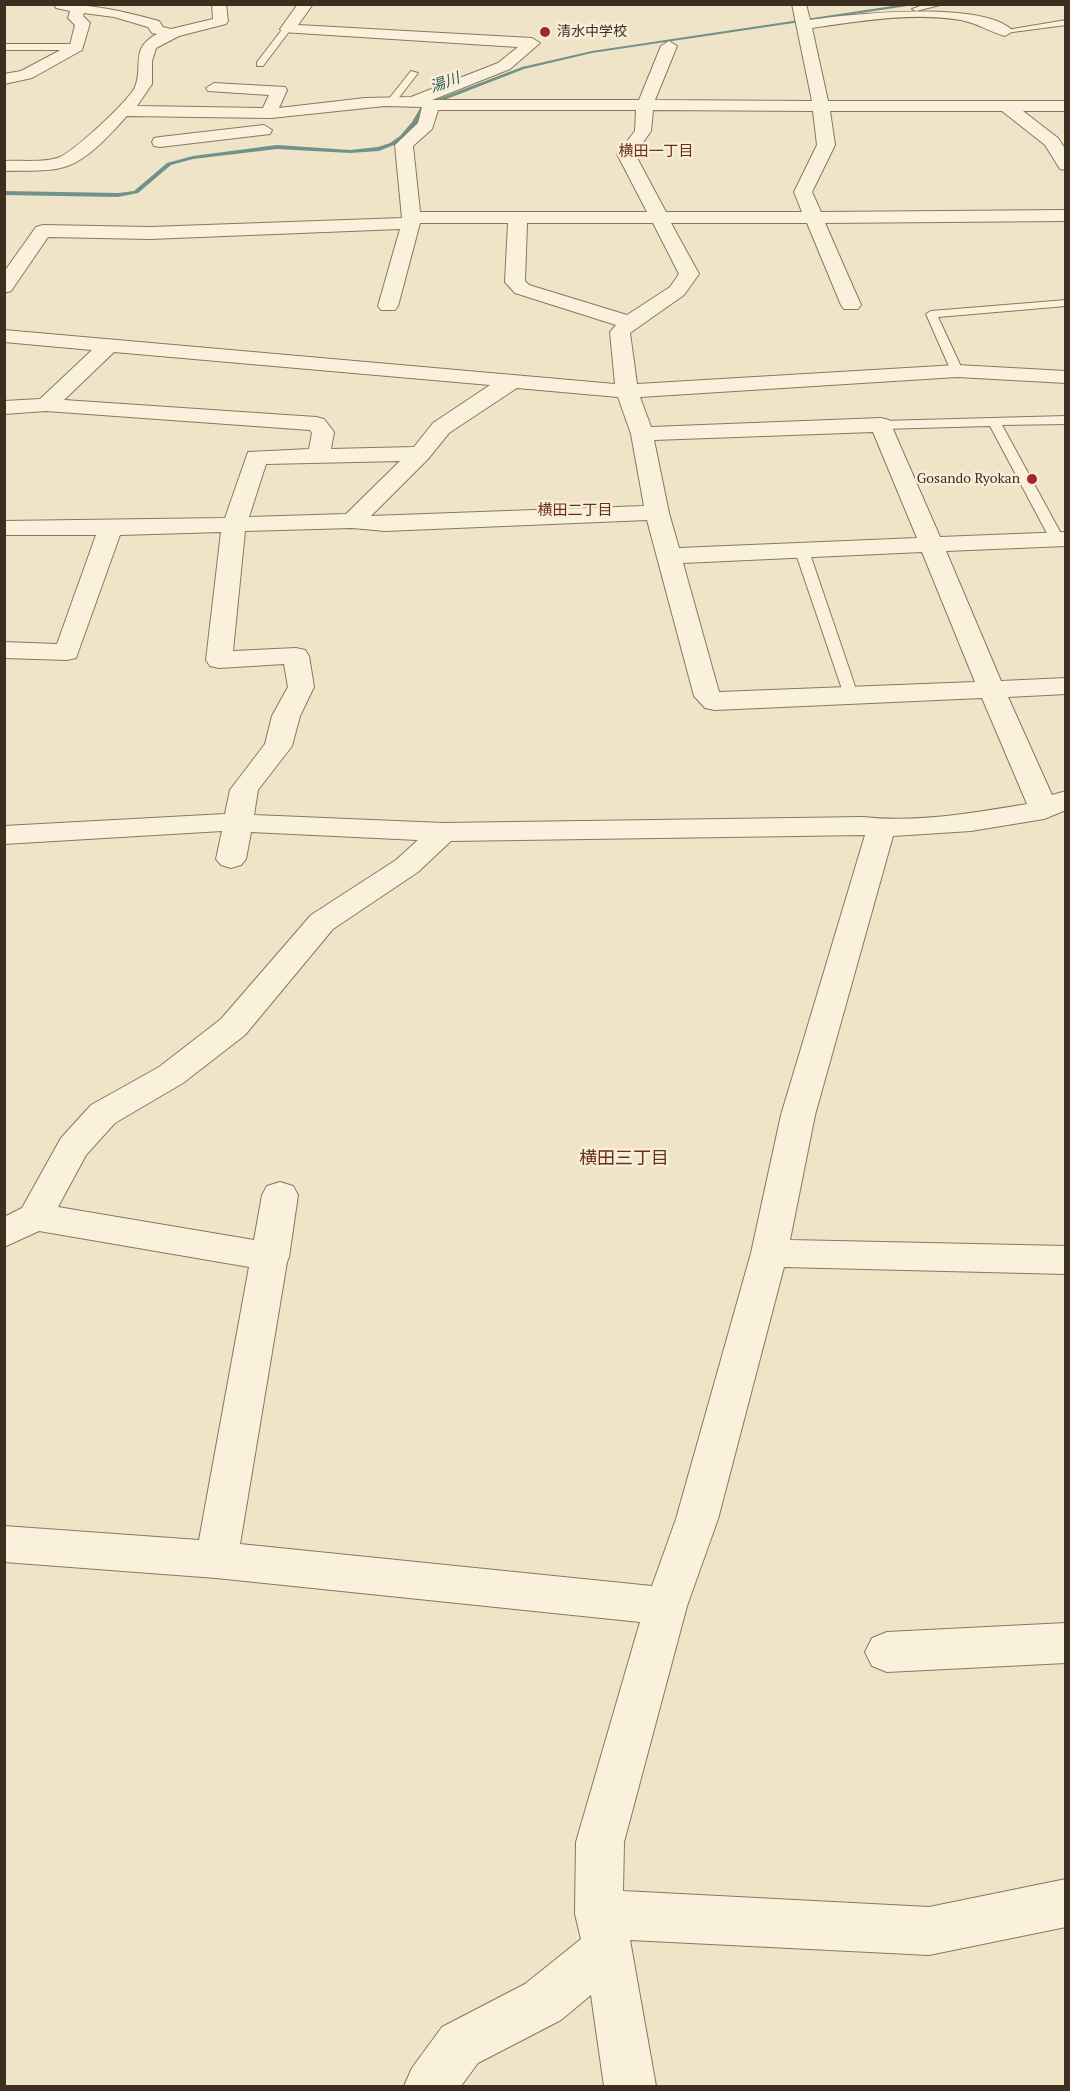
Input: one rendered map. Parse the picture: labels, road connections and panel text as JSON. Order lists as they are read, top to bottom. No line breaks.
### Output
{"districts":["横田一丁目","横田二丁目","横田三丁目"],"water":["湯川"],"places":["清水中学校","Gosando Ryokan"]}
